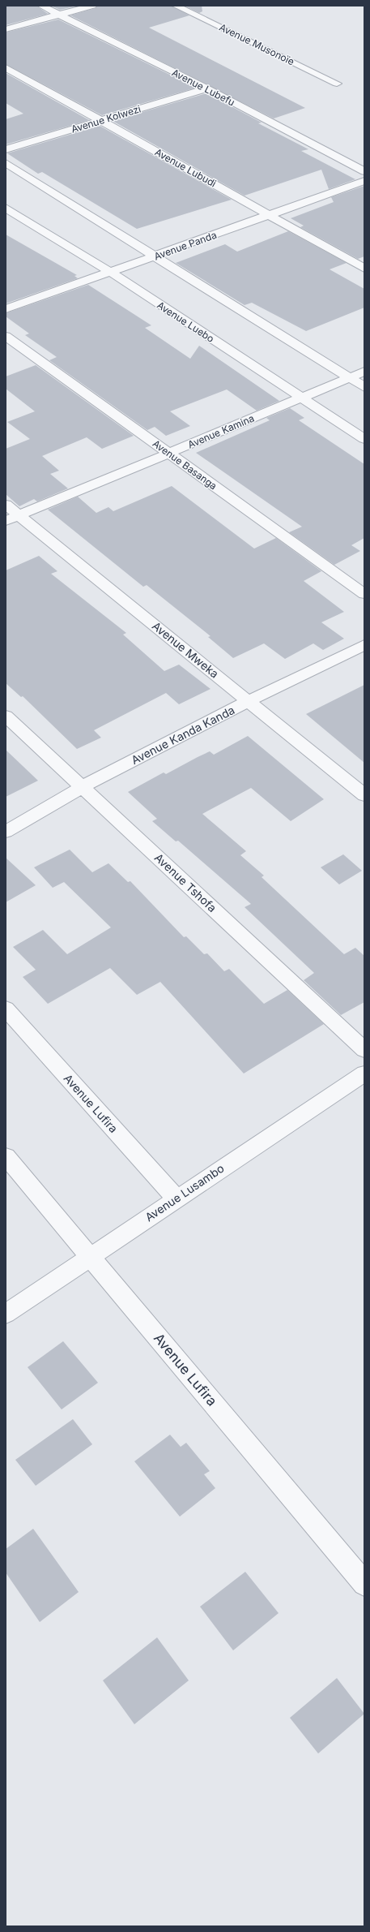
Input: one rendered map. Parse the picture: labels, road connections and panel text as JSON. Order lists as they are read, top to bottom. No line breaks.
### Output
{"streets":{"street":["Avenue Musonoïe","Avenue Lubefu","Avenue Kolwezi","Avenue Lubudi","Avenue Panda","Avenue Luebo","Avenue Kamina","Avenue Basanga","Avenue Mweka","Avenue Kanda Kanda","Avenue Tshofa","Avenue Lufira","Avenue Lusambo"]},"crossings":[["Avenue Lubefu","Avenue Kolwezi"],["Avenue Kolwezi","Avenue Lubudi"],["Avenue Lubudi","Avenue Panda"],["Avenue Panda","Avenue Luebo"],["Avenue Luebo","Avenue Kamina"],["Avenue Kamina","Avenue Basanga"],["Avenue Kamina","Avenue Mweka"],["Avenue Mweka","Avenue Kanda Kanda"],["Avenue Kanda Kanda","Avenue Tshofa"],["Avenue Lufira","Avenue Lusambo"]]}
